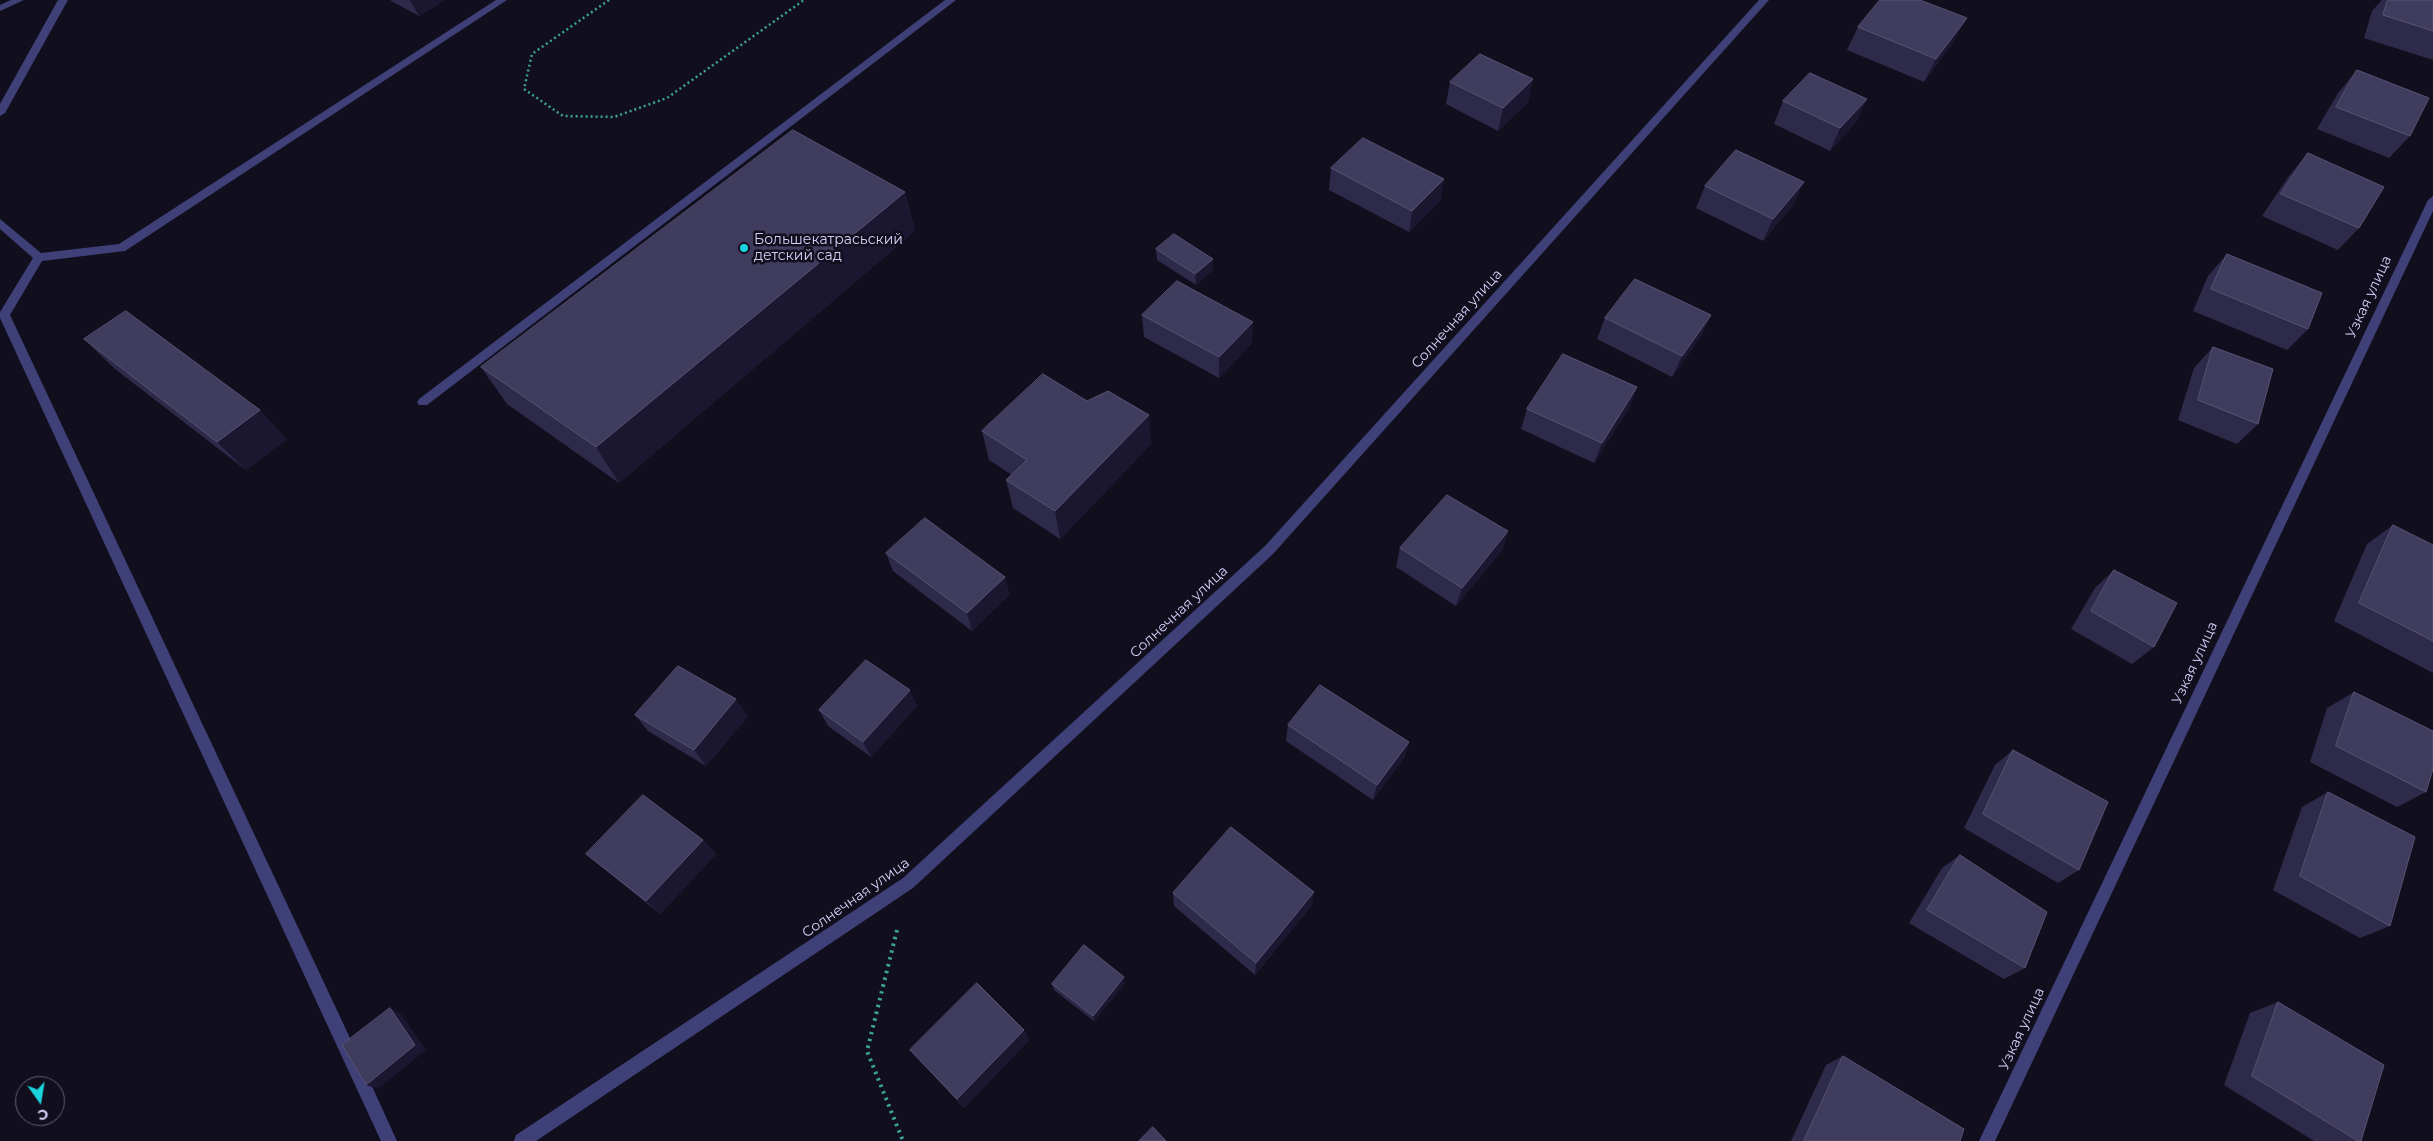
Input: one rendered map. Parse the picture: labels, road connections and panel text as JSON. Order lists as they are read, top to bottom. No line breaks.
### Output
{"streets":{"street":["Узкая улица","Солнечная улица"]},"places":["Большекатрасьский детский сад"],"north":"bottom"}
